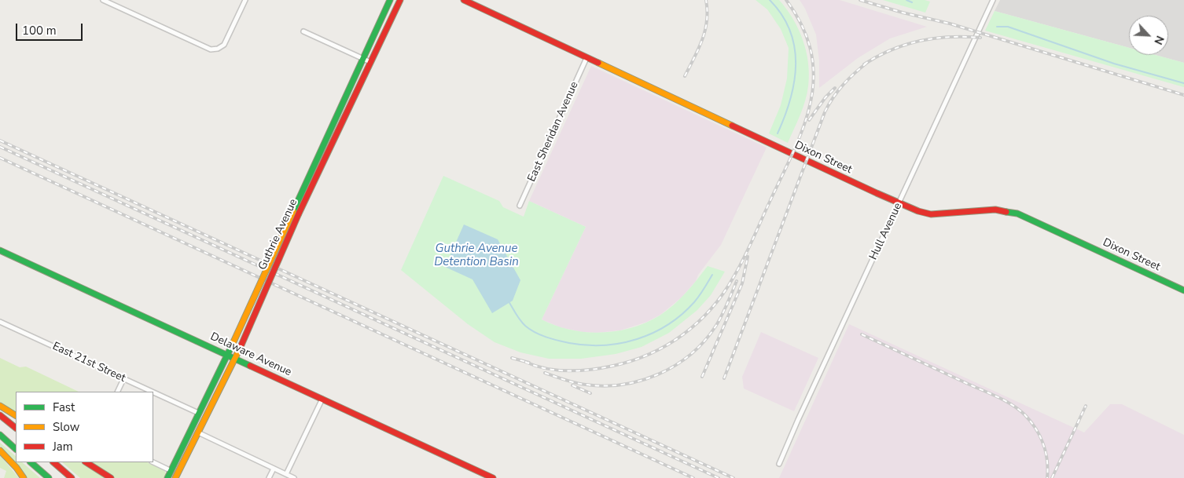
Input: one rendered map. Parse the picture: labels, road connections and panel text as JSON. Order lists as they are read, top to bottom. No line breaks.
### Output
{"streets":{"main road":["Dixon Street","Guthrie Avenue","Delaware Avenue"],"street":["East Sheridan Avenue","Hull Avenue","East 21st Street"]},"crossings":[["East Sheridan Avenue","Dixon Street"],["Dixon Street","Hull Avenue"],["Guthrie Avenue","Delaware Avenue"],["Guthrie Avenue","East 21st Street"]],"water":["Guthrie Avenue Detention Basin"],"legend":["Fast","Slow","Jam"],"scale_bar":"100 m","north":"bottom right"}
